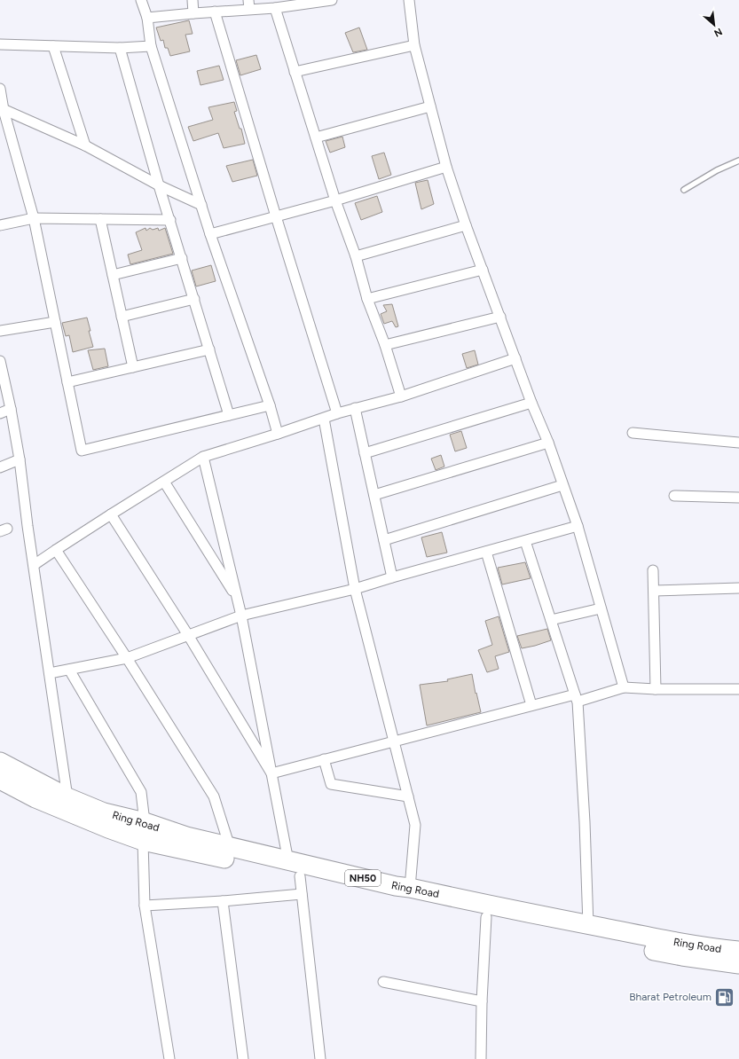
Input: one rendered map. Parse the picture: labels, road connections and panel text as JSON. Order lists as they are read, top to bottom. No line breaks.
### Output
{"streets":{"highway":["Ring Road","NH50"]},"places":{"fuel station":["Bharat Petroleum"]},"north":"bottom right"}
